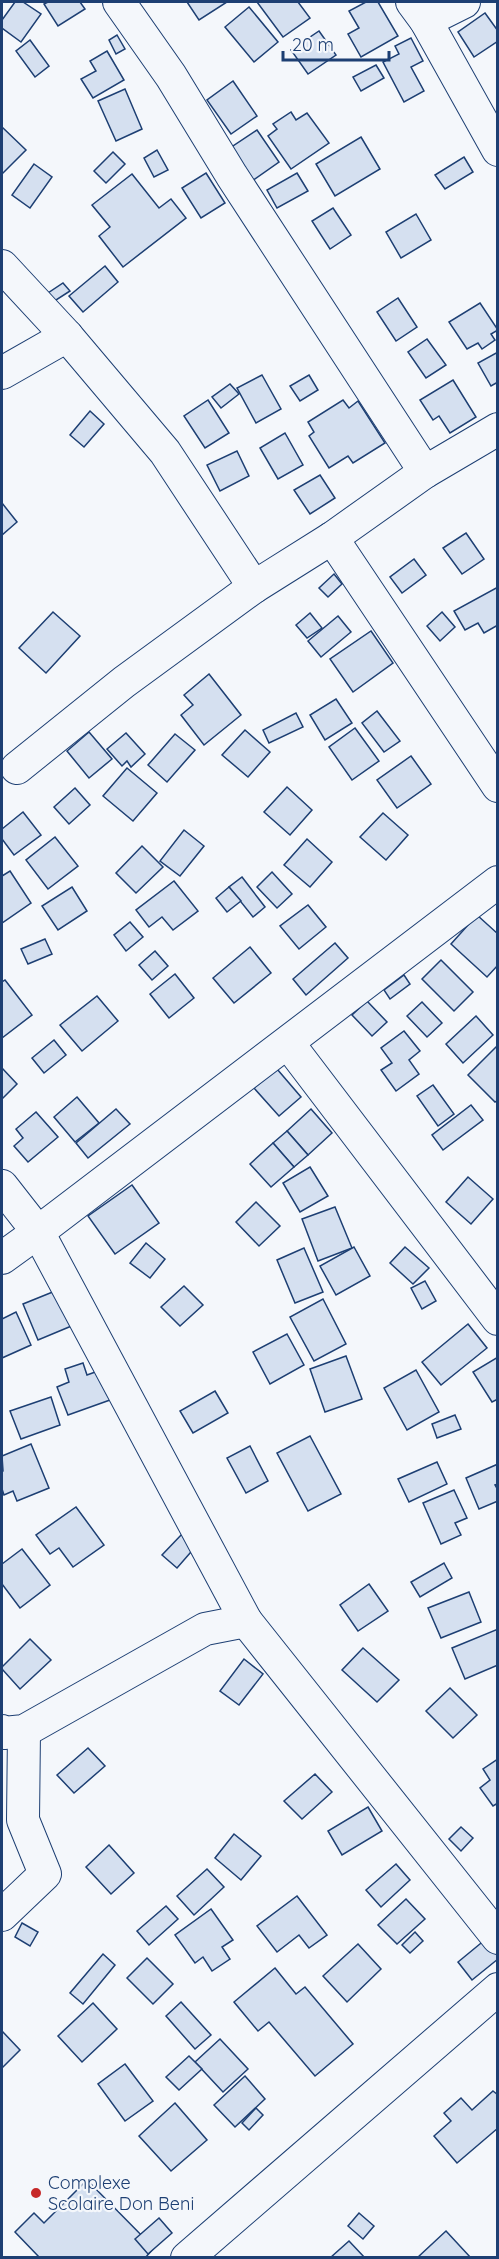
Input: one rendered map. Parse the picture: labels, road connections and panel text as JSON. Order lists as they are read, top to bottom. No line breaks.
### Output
{"places":["Complexe Scolaire Don Beni"],"scale_bar":"20 m"}
